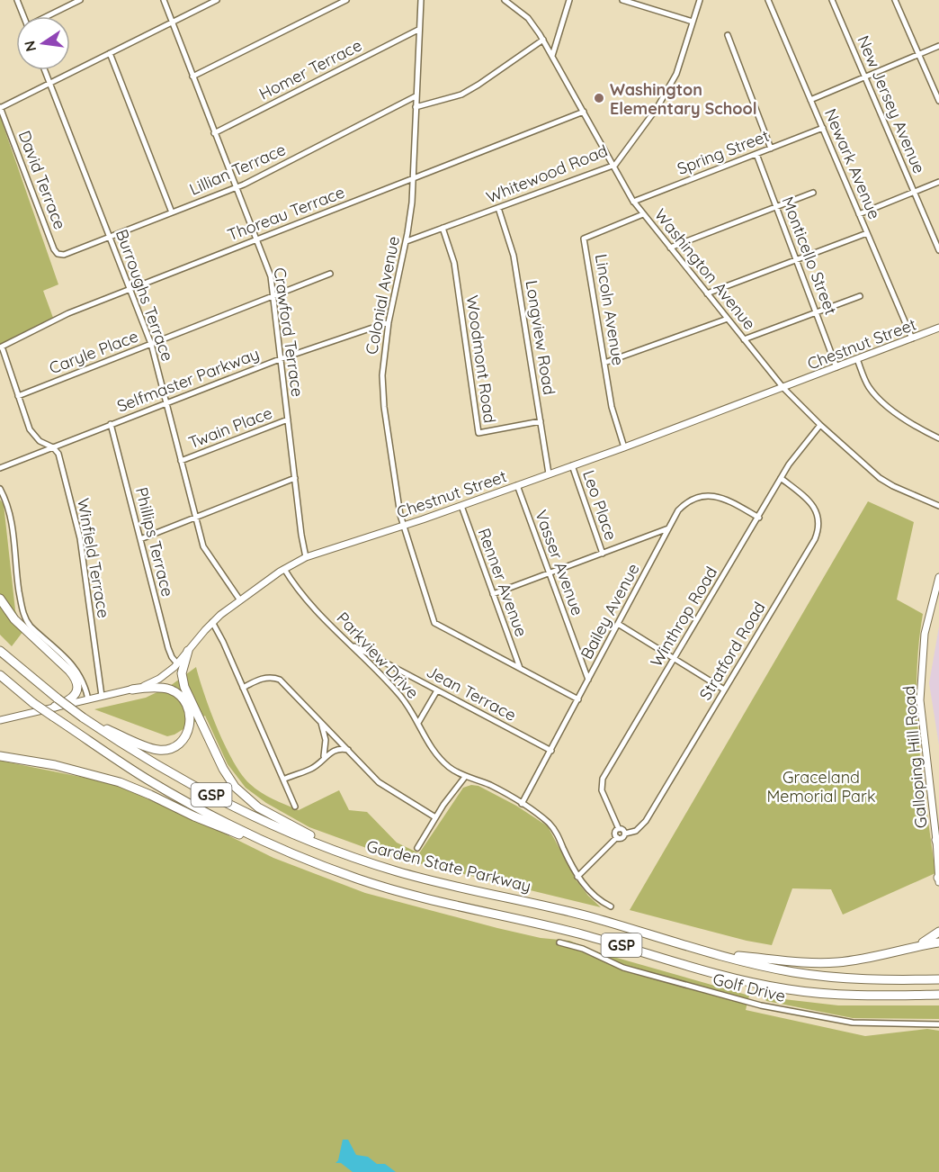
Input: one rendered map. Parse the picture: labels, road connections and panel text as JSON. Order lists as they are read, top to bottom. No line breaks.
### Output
{"streets":{"highway":["GSP","Garden State Parkway"],"main road":["Chestnut Street","Galloping Hill Road"],"street":["Homer Terrace","New Jersey Avenue","Spring Street","Newark Avenue","Lillian Terrace","Whitewood Road","David Terrace","Thoreau Terrace","Monticello Street","Washington Avenue","Burroughs Terrace","Colonial Avenue","Lincoln Avenue","Crawford Terrace","Longview Road","Caryle Place","Woodmont Road","Selfmaster Parkway","Twain Place","Leo Place","Phillips Terrace","Winfield Terrace","Vasser Avenue","Renner Avenue","Bailey Avenue","Winthrop Road","Stratford Road","Parkview Drive","Jean Terrace","Golf Drive"]},"crossings":[["Homer Terrace","Colonial Avenue"],["Homer Terrace","Crawford Terrace"],["Spring Street","Newark Avenue"],["Spring Street","Monticello Street"],["Spring Street","Washington Avenue"],["Newark Avenue","Chestnut Street"],["Lillian Terrace","David Terrace"],["Lillian Terrace","Burroughs Terrace"],["Lillian Terrace","Colonial Avenue"],["Lillian Terrace","Crawford Terrace"],["Whitewood Road","Washington Avenue"],["Whitewood Road","Colonial Avenue"],["Whitewood Road","Longview Road"],["Whitewood Road","Woodmont Road"],["Thoreau Terrace","Washington Avenue"],["Thoreau Terrace","Burroughs Terrace"],["Thoreau Terrace","Colonial Avenue"],["Thoreau Terrace","Crawford Terrace"],["Monticello Street","Chestnut Street"],["Washington Avenue","Lincoln Avenue"],["Washington Avenue","Chestnut Street"],["Washington Avenue","Winthrop Road"],["Burroughs Terrace","Chestnut Street"],["Burroughs Terrace","Caryle Place"],["Burroughs Terrace","Selfmaster Parkway"],["Burroughs Terrace","Twain Place"],["Colonial Avenue","Chestnut Street"],["Colonial Avenue","Selfmaster Parkway"],["Colonial Avenue","Renner Avenue"],["Lincoln Avenue","Chestnut Street"],["Crawford Terrace","Chestnut Street"],["Crawford Terrace","Caryle Place"],["Crawford Terrace","Selfmaster Parkway"],["Crawford Terrace","Twain Place"],["Longview Road","Chestnut Street"],["Longview Road","Woodmont Road"],["Chestnut Street","Leo Place"],["Chestnut Street","Phillips Terrace"],["Chestnut Street","Winfield Terrace"],["Chestnut Street","Vasser Avenue"],["Chestnut Street","Renner Avenue"],["Chestnut Street","Parkview Drive"],["Chestnut Street","Garden State Parkway"],["Selfmaster Parkway","Phillips Terrace"],["Selfmaster Parkway","Winfield Terrace"],["Vasser Avenue","Bailey Avenue"],["Bailey Avenue","Winthrop Road"],["Bailey Avenue","Parkview Drive"],["Bailey Avenue","Jean Terrace"],["Winthrop Road","Stratford Road"],["Parkview Drive","Jean Terrace"]],"parks":["Graceland Memorial Park"],"places":["Washington Elementary School"],"north":"left"}
